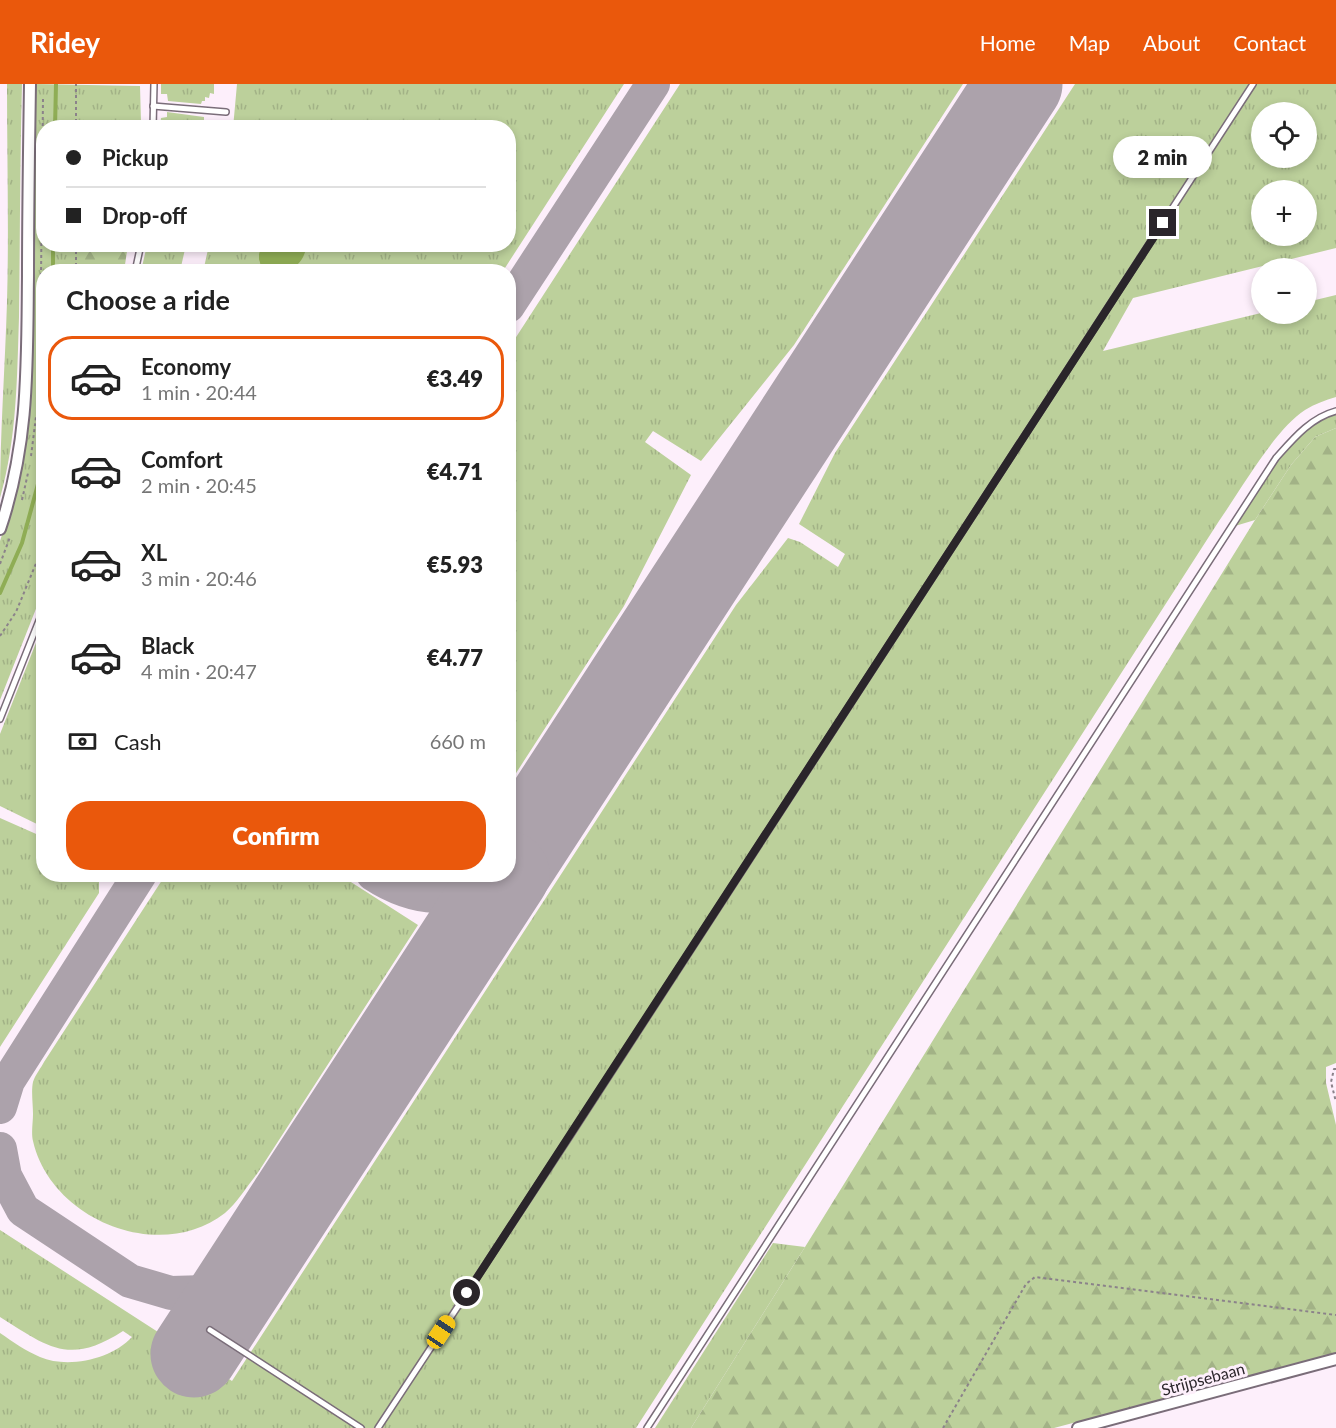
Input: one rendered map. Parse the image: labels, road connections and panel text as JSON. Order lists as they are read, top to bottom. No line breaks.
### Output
{"streets":{"street":["Strijpsebaan"]},"page":{"header":"Ridey","nav":["Home","Map","About","Contact"],"map_buttons":["+","−"],"banner":["Pickup","Drop-off"],"bubble":"2 min","heading":"Choose a ride","list":[{"name":"Economy","note":"1 min · 20:44","value":"€3.49"},{"name":"Comfort","note":"2 min · 20:45","value":"€4.71"},{"name":"XL","note":"3 min · 20:46","value":"€5.93"},{"name":"Black","note":"4 min · 20:47","value":"€4.77"}],"pay":["Cash","660 m"],"buttons":"Confirm"}}
